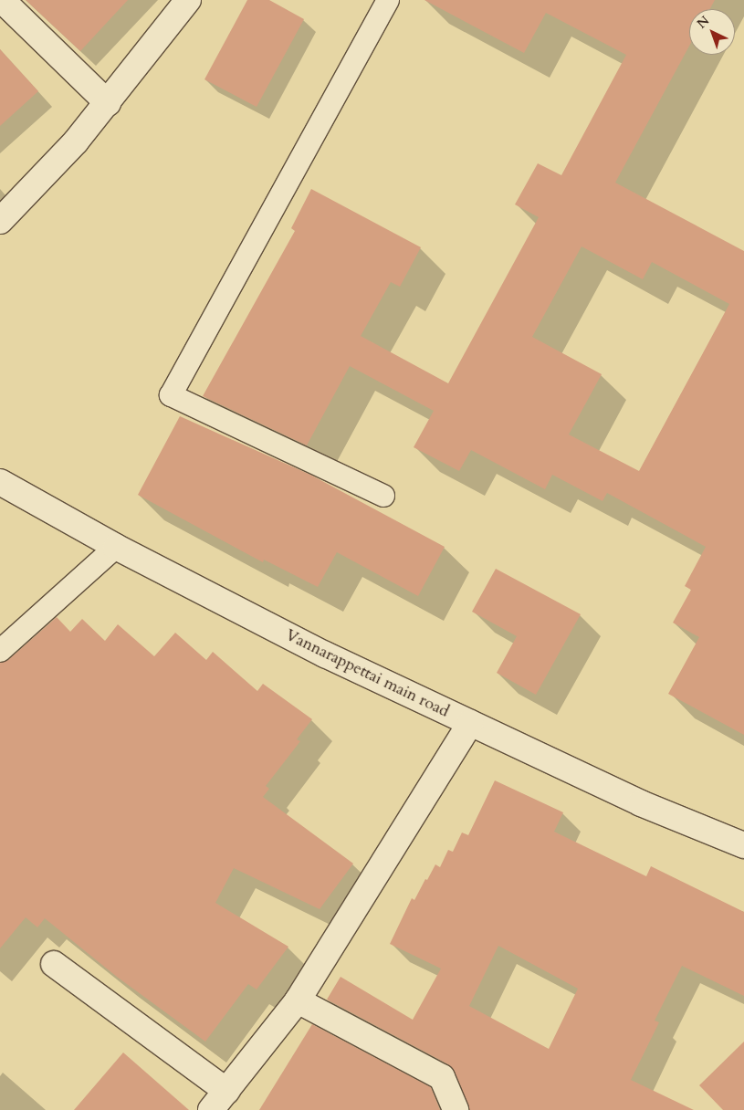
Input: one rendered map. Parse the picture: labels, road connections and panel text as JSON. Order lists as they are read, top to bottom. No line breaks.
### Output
{"streets":{"street":["Vannarappettai main road"]},"north":"top left"}
